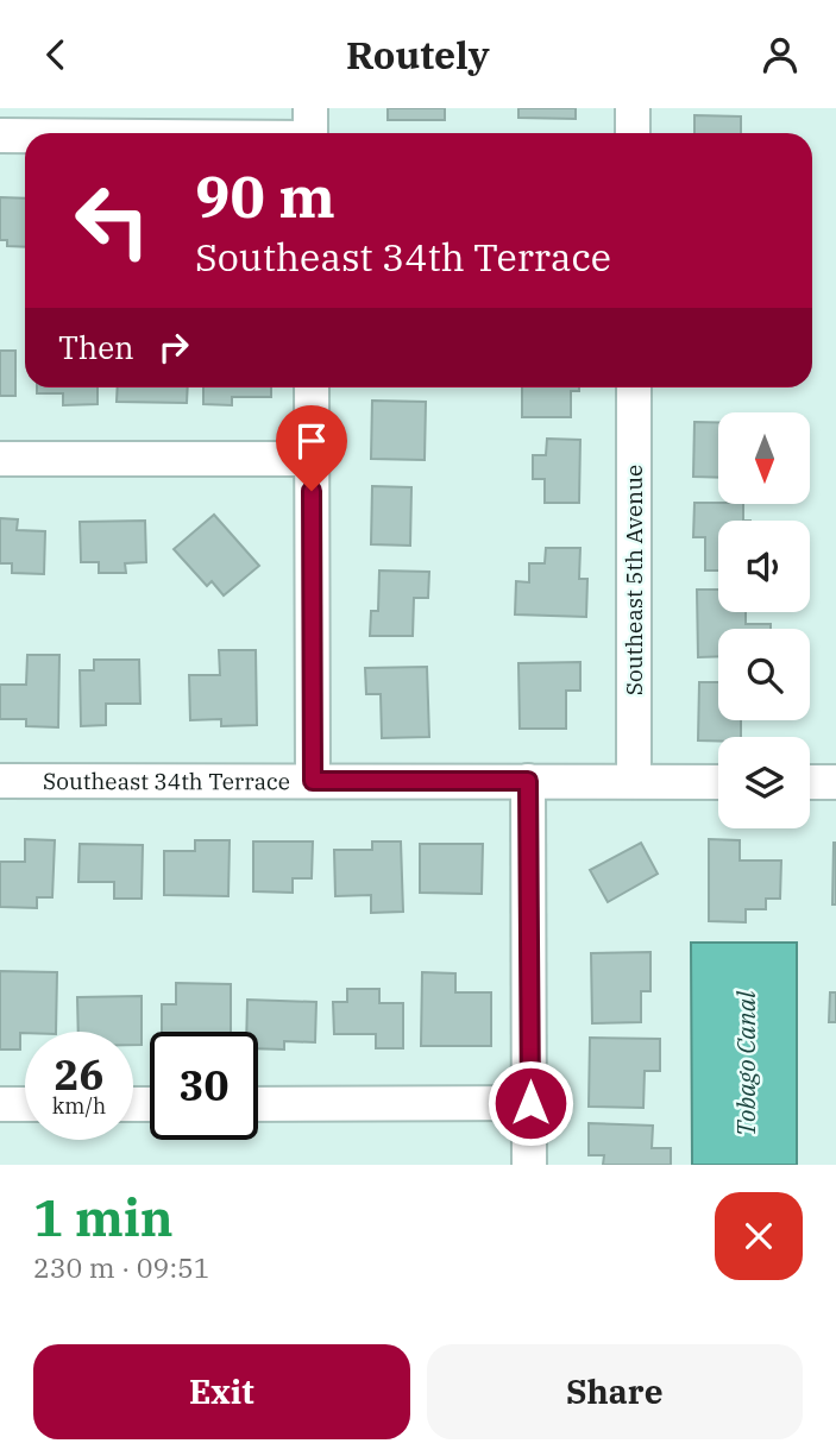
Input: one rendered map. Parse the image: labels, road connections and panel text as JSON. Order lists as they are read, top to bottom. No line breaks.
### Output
{"streets":{"street":["Southeast 5th Avenue","Southeast 34th Terrace"]},"crossings":[["Southeast 5th Avenue","Southeast 34th Terrace"]],"water":["Tobago Canal"],"north":"bottom","page":{"header":"Routely","turn":["90 m","Southeast 34th Terrace"],"then":"Then","speed":"26 km/h","limit":"30","heading":["1 min","230 m · 09:51"],"buttons":["Exit","Share"]}}
